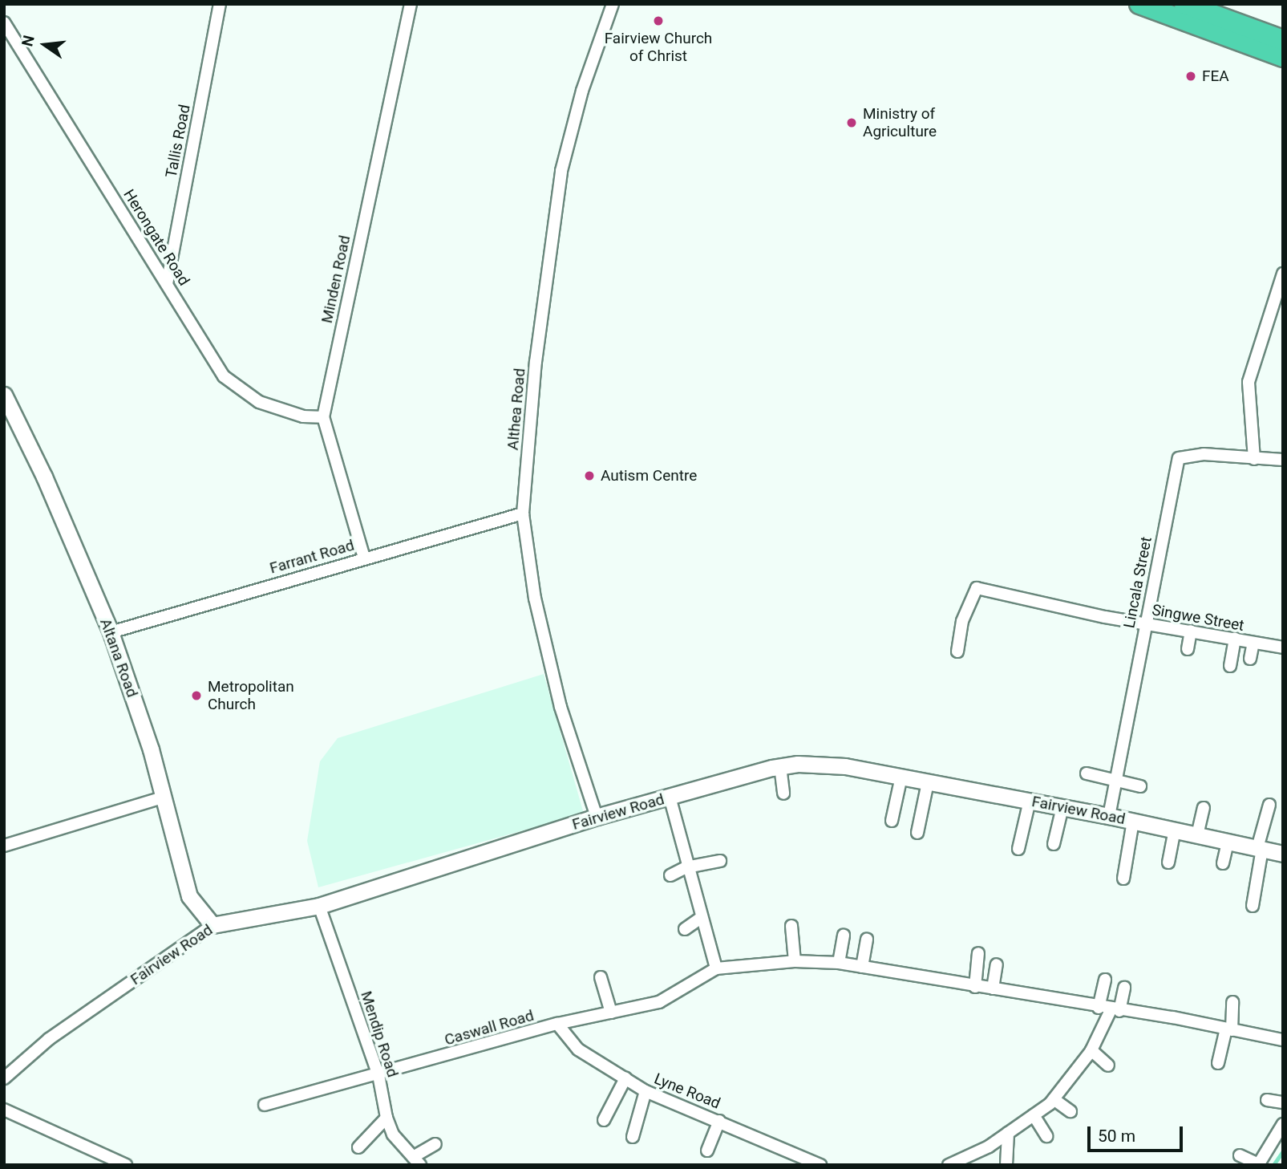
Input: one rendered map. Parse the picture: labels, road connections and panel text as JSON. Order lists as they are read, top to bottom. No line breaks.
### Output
{"streets":{"main road":["Altana Road","Fairview Road"],"street":["Tallis Road","Herongate Road","Minden Road","Althea Road","Farrant Road","Lincala Street","Singwe Street","Caswall Road","Mendip Road","Lyne Road"]},"crossings":[["Tallis Road","Herongate Road"],["Herongate Road","Minden Road"],["Minden Road","Farrant Road"],["Althea Road","Farrant Road"],["Althea Road","Fairview Road"],["Farrant Road","Altana Road"],["Lincala Street","Singwe Street"],["Lincala Street","Fairview Road"],["Altana Road","Fairview Road"],["Fairview Road","Mendip Road"],["Caswall Road","Mendip Road"],["Caswall Road","Lyne Road"]],"places":["Fairview Church of Christ","FEA","Ministry of Agriculture","Autism Centre","Metropolitan Church"],"scale_bar":"50 m","north":"left"}
